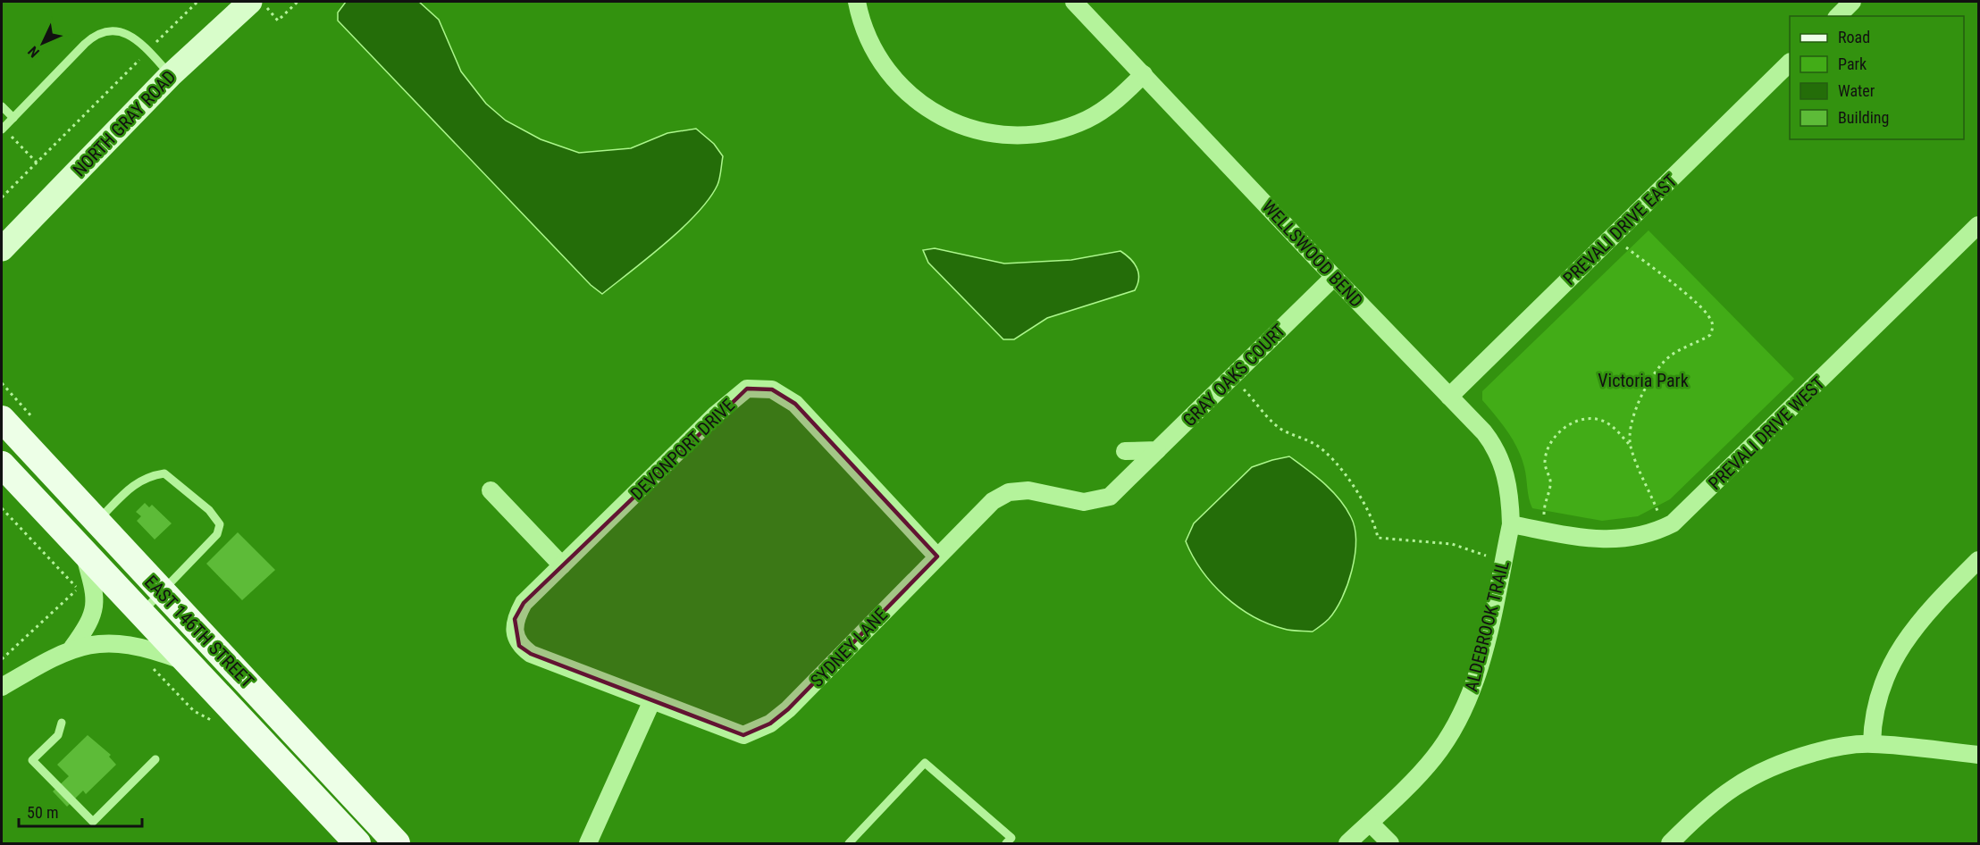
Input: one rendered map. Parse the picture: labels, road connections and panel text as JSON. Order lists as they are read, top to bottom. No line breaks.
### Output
{"streets":{"main road":["EAST 146TH STREET"],"street":["NORTH GRAY ROAD","PREVALI DRIVE EAST","WELLSWOOD BEND","GRAY OAKS COURT","PREVALI DRIVE WEST","DEVONPORT DRIVE","ALDEBROOK TRAIL","SYDNEY LANE"]},"crossings":[["PREVALI DRIVE EAST","WELLSWOOD BEND"],["WELLSWOOD BEND","GRAY OAKS COURT"],["WELLSWOOD BEND","PREVALI DRIVE WEST"],["WELLSWOOD BEND","ALDEBROOK TRAIL"],["GRAY OAKS COURT","SYDNEY LANE"],["PREVALI DRIVE WEST","ALDEBROOK TRAIL"],["DEVONPORT DRIVE","SYDNEY LANE"]],"parks":["Victoria Park"],"legend":["Road","Park","Water","Building"],"scale_bar":"50 m","north":"bottom left"}
